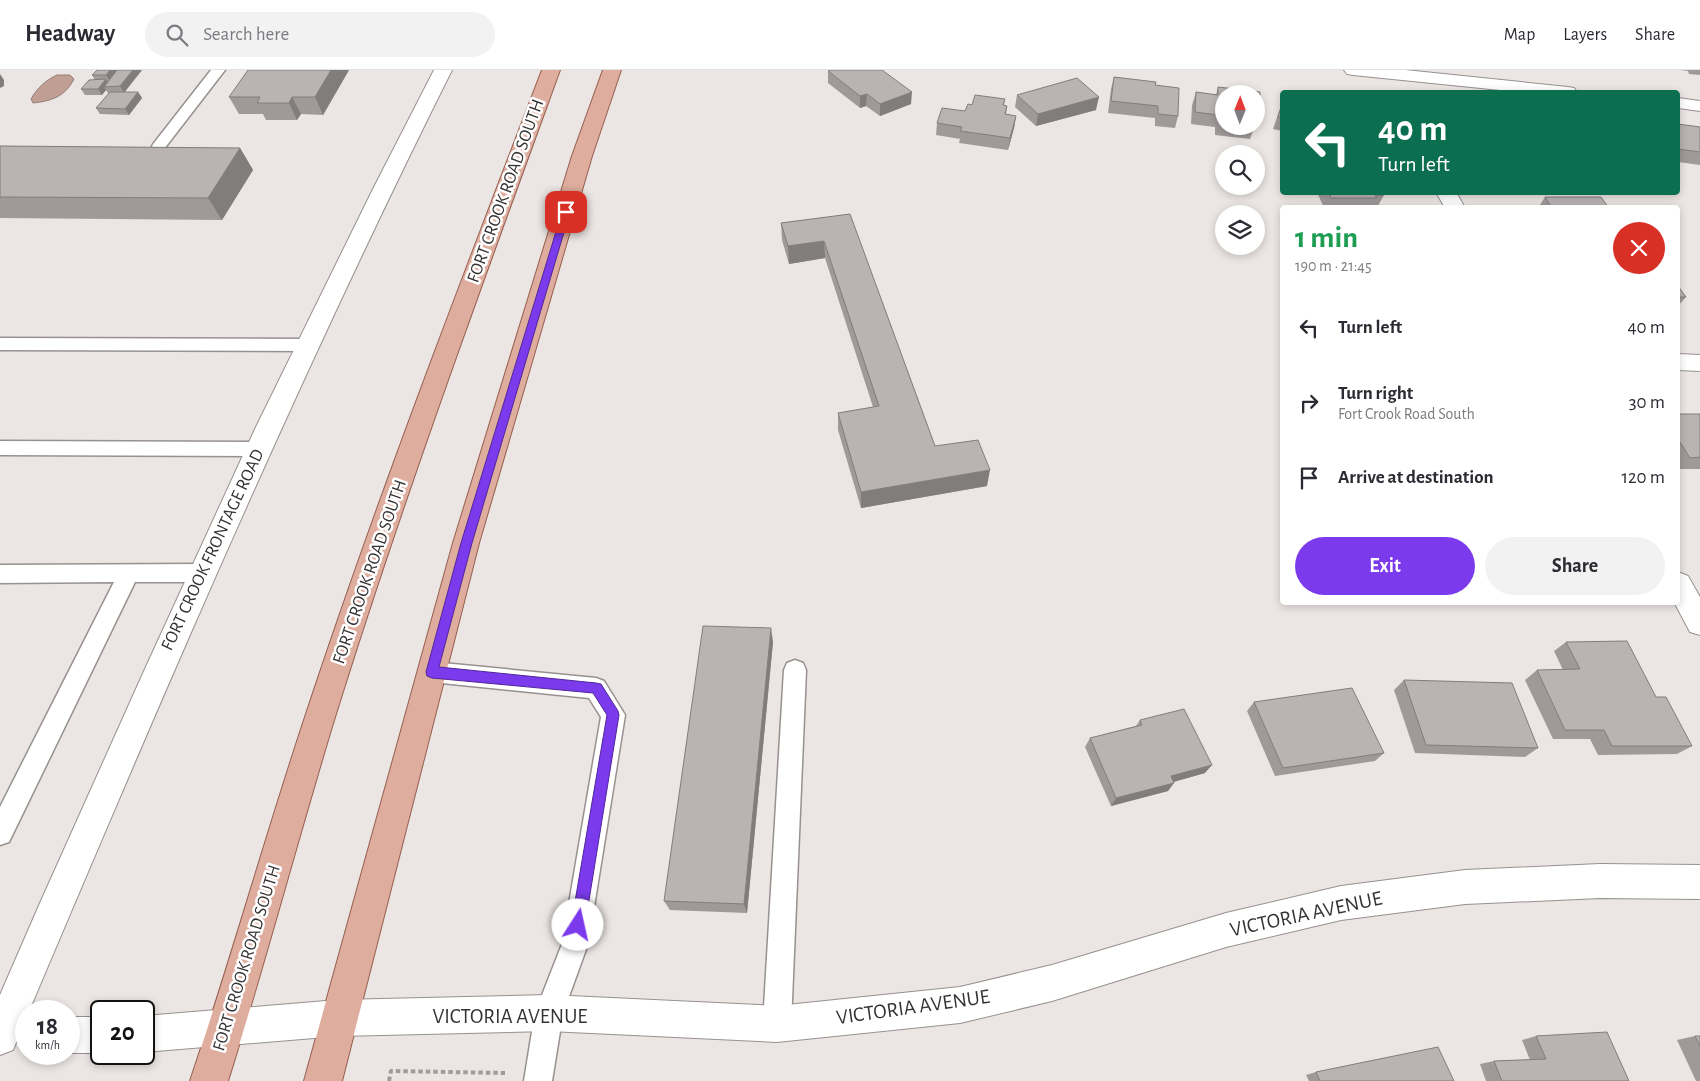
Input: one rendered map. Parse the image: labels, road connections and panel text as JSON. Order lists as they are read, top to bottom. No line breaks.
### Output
{"streets":{"main road":["FORT CROOK ROAD SOUTH"],"street":["FORT CROOK FRONTAGE ROAD","VICTORIA AVENUE"]},"crossings":[["FORT CROOK ROAD SOUTH","VICTORIA AVENUE"]],"north":"top","page":{"header":"Headway","search":"Search here","nav":["Map","Layers","Share"],"turn":["40 m","Turn left"],"heading":["1 min","190 m · 21:45"],"list":[{"name":"Turn left","value":"40 m"},{"name":"Turn right","note":"Fort Crook Road South","value":"30 m"},{"name":"Arrive at destination","value":"120 m"}],"buttons":["Exit","Share"],"speed":"18 km/h","limit":"20"}}
